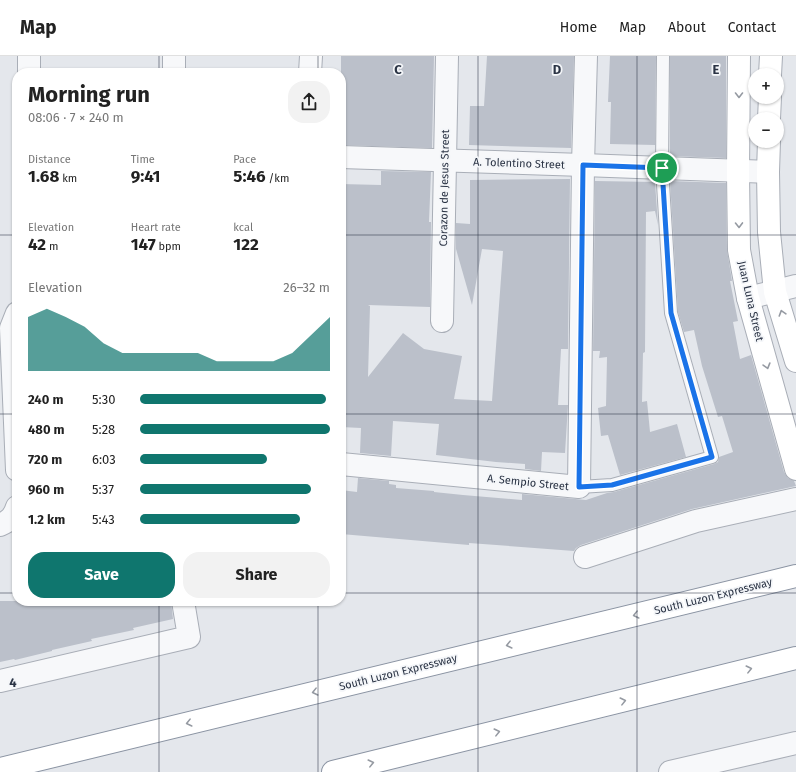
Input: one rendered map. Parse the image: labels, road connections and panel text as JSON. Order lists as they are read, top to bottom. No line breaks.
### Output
{"streets":{"main road":["Juan Luna Street","South Luzon Expressway"],"street":["A. Tolentino Street","Corazon de Jesus Street","A. Sempio Street"]},"crossings":[["A. Tolentino Street","Corazon de Jesus Street"],["A. Tolentino Street","Juan Luna Street"],["A. Tolentino Street","A. Sempio Street"]],"page":{"header":"Map","nav":["Home","Map","About","Contact"],"map_buttons":["+","−"],"heading":["Morning run","08:06 · 7 × 240 m"],"stats":[["Distance","1.68 km"],["Time","9:41"],["Pace","5:46 /km"],["Elevation","42 m"],["Heart rate","147 bpm"],["kcal","122"]],"chart":["Elevation","26–32 m"],"list":[{"name":"240 m","note":"5:30"},{"name":"480 m","note":"5:28"},{"name":"720 m","note":"6:03"},{"name":"960 m","note":"5:37"},{"name":"1.2 km","note":"5:43"}],"buttons":["Save","Share"]},"grid":{"columns":["C","D","E"],"rows":["4"]}}
